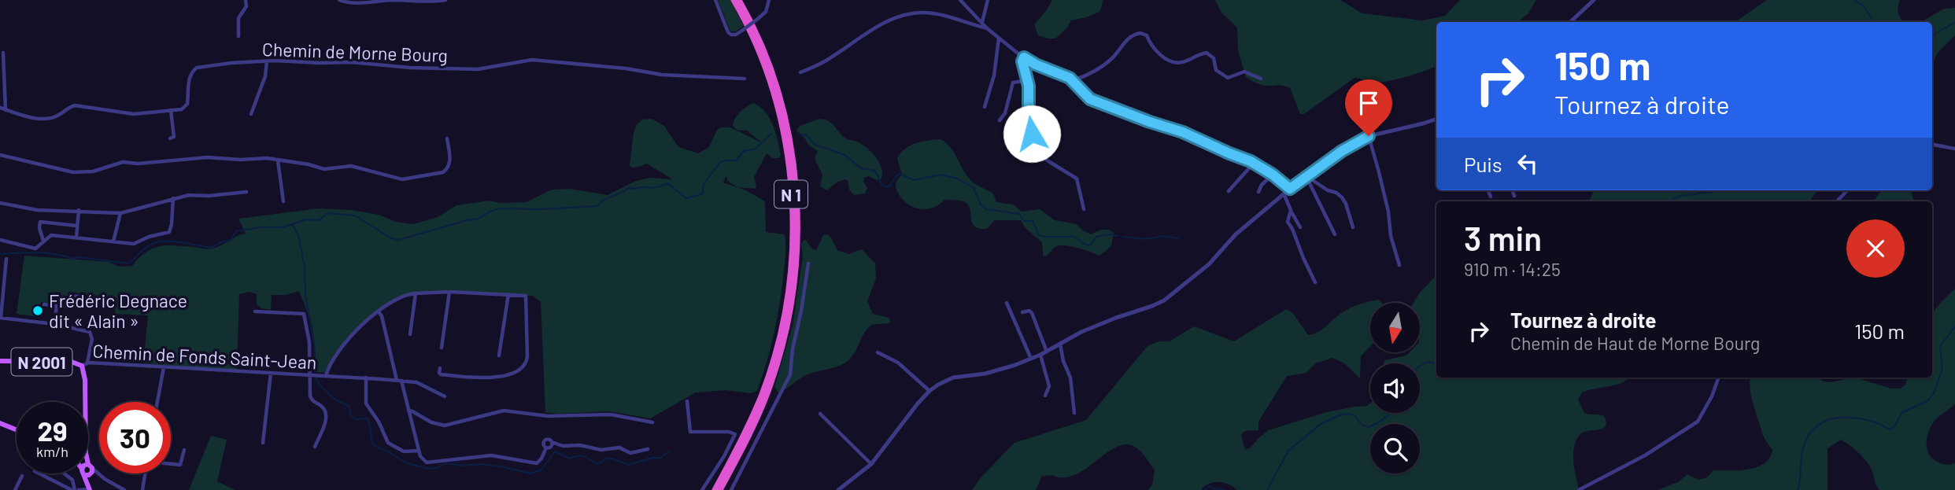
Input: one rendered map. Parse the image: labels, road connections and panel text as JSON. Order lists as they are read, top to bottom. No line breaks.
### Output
{"streets":{"highway":["N 1"],"main road":["N 2001"],"street":["Chemin de Morne Bourg","Chemin de Fonds Saint-Jean"]},"crossings":[["Chemin de Fonds Saint-Jean","N 2001"]],"places":["Frédéric Degnace dit « Alain »"],"north":"bottom","page":{"turn":["150 m","Tournez à droite"],"then":"Puis","heading":["3 min","910 m · 14:25"],"list":[{"name":"Tournez à droite","note":"Chemin de Haut de Morne Bourg","value":"150 m"}],"speed":"29 km/h","limit":"30"}}
